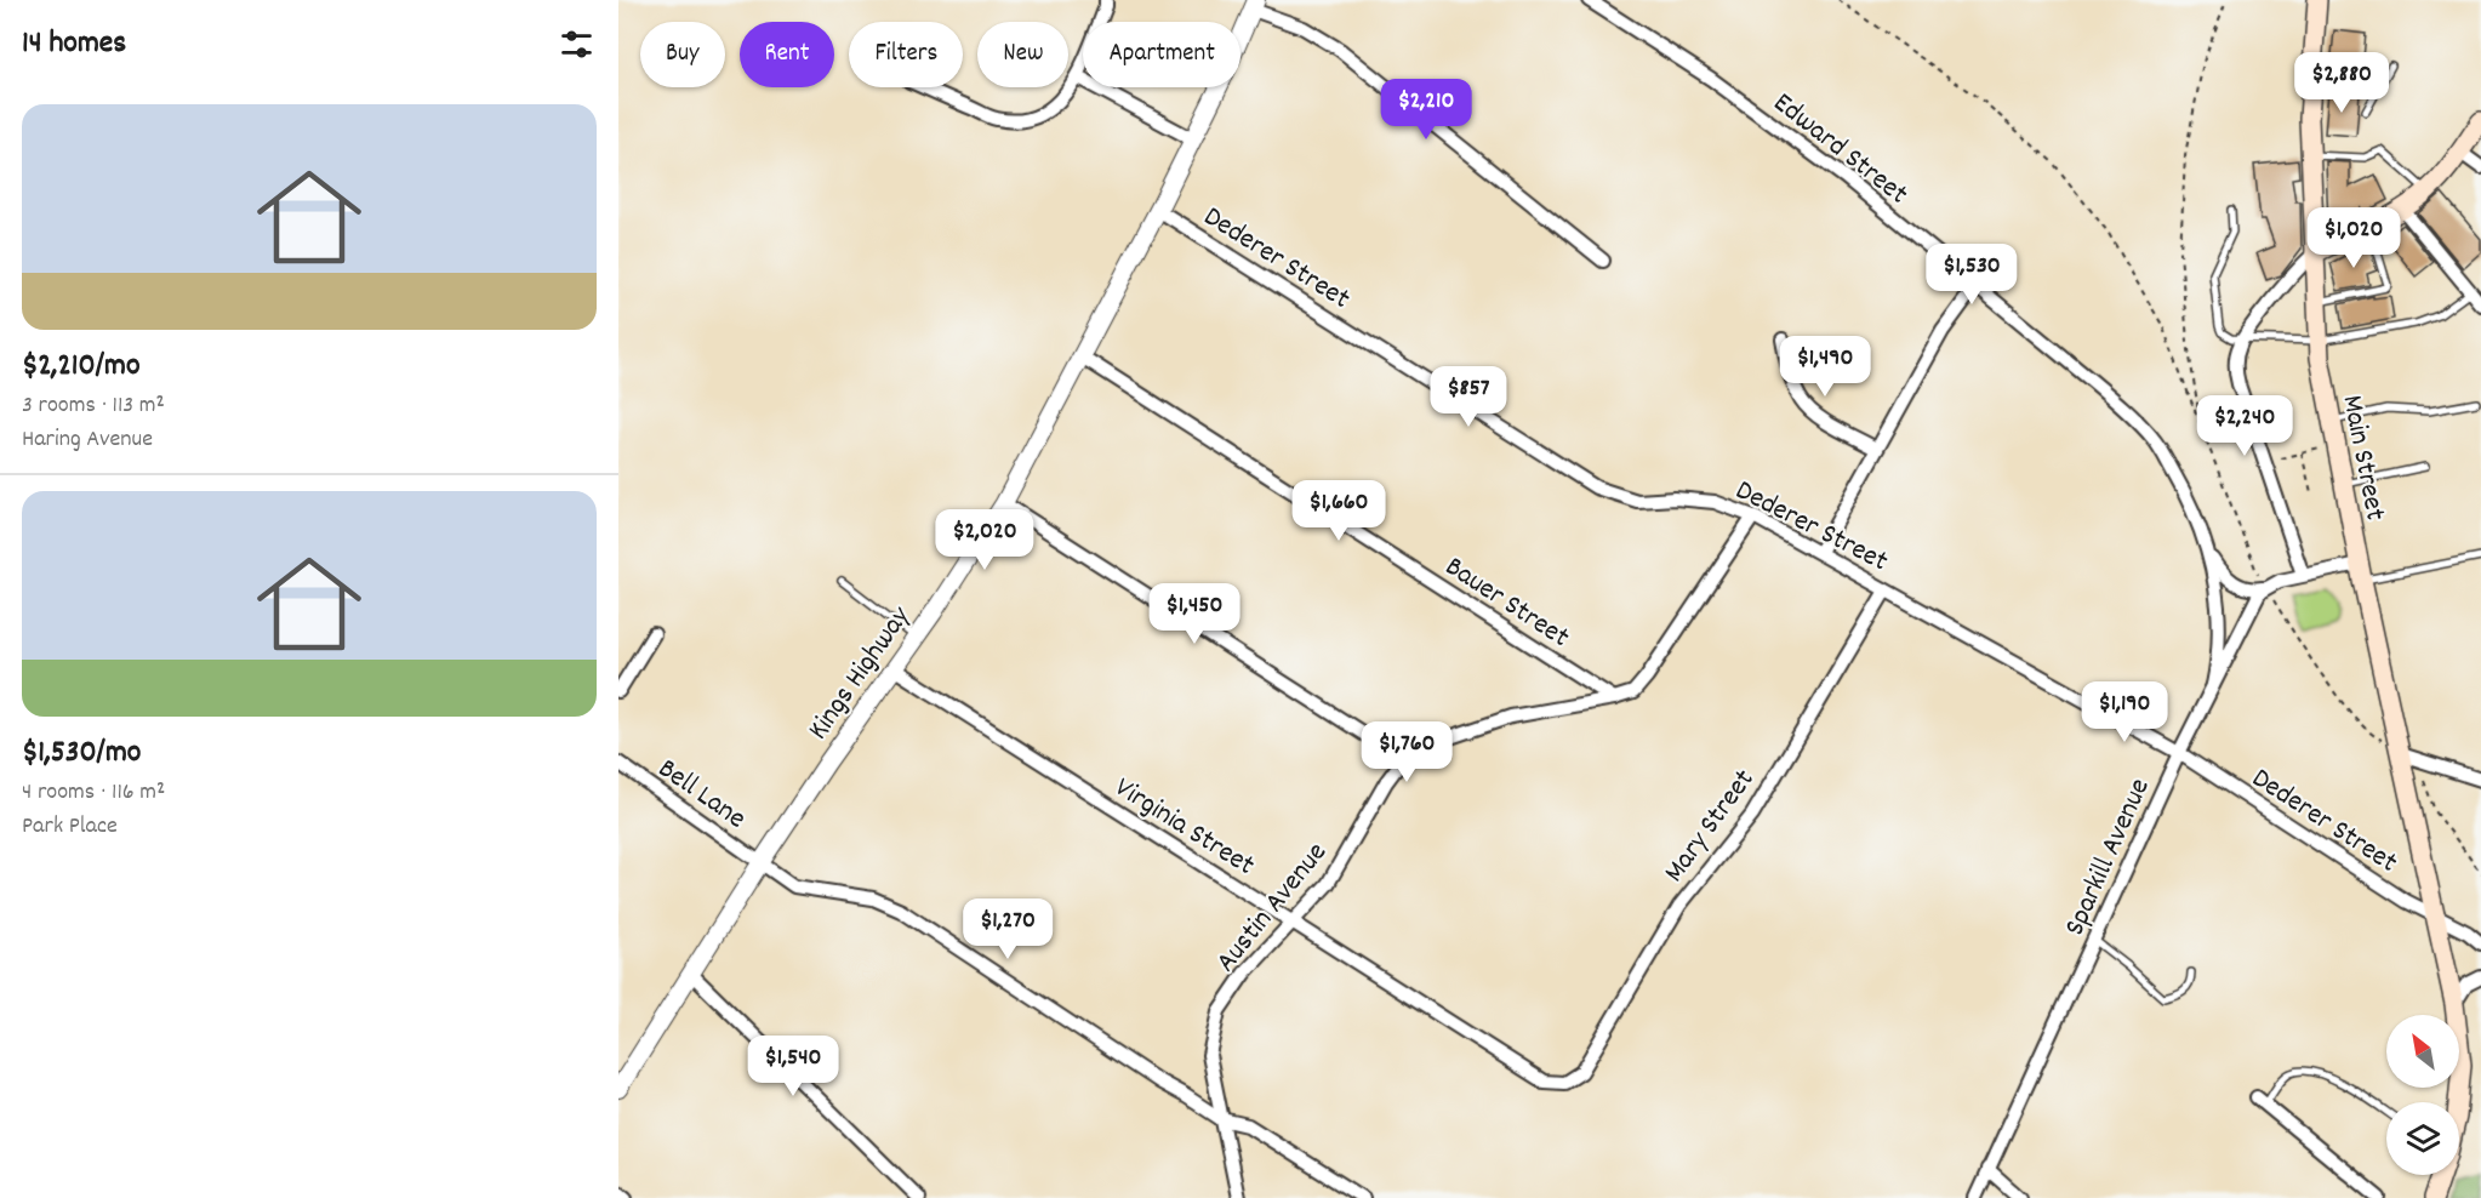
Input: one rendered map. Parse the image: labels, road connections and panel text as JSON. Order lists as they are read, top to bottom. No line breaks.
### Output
{"streets":{"main road":["Main Street"],"street":["Edward Street","Dederer Street","Bauer Street","Kings Highway","Bell Lane","Virginia Street","Mary Street","Sparkill Avenue","Austin Avenue"]},"crossings":[["Dederer Street","Main Street"],["Dederer Street","Kings Highway"],["Dederer Street","Mary Street"],["Dederer Street","Sparkill Avenue"],["Dederer Street","Austin Avenue"],["Bauer Street","Kings Highway"],["Bauer Street","Austin Avenue"],["Kings Highway","Bell Lane"],["Kings Highway","Virginia Street"],["Bell Lane","Austin Avenue"],["Virginia Street","Mary Street"],["Virginia Street","Austin Avenue"]],"north":"top left","page":{"heading":"14 homes","chip":["Buy","Rent","Filters","New","Apartment"],"price":["$2,880","$2,210","$1,020","$1,530","$1,490","$857","$2,240","$1,660","$2,020","$1,450","$1,190","$1,760","$1,270","$1,540"],"list":[{"name":"$2,210/mo","note":"3 rooms · 113 m² · Haring Avenue"},{"name":"$1,530/mo","note":"4 rooms · 116 m² · Park Place"}]}}
